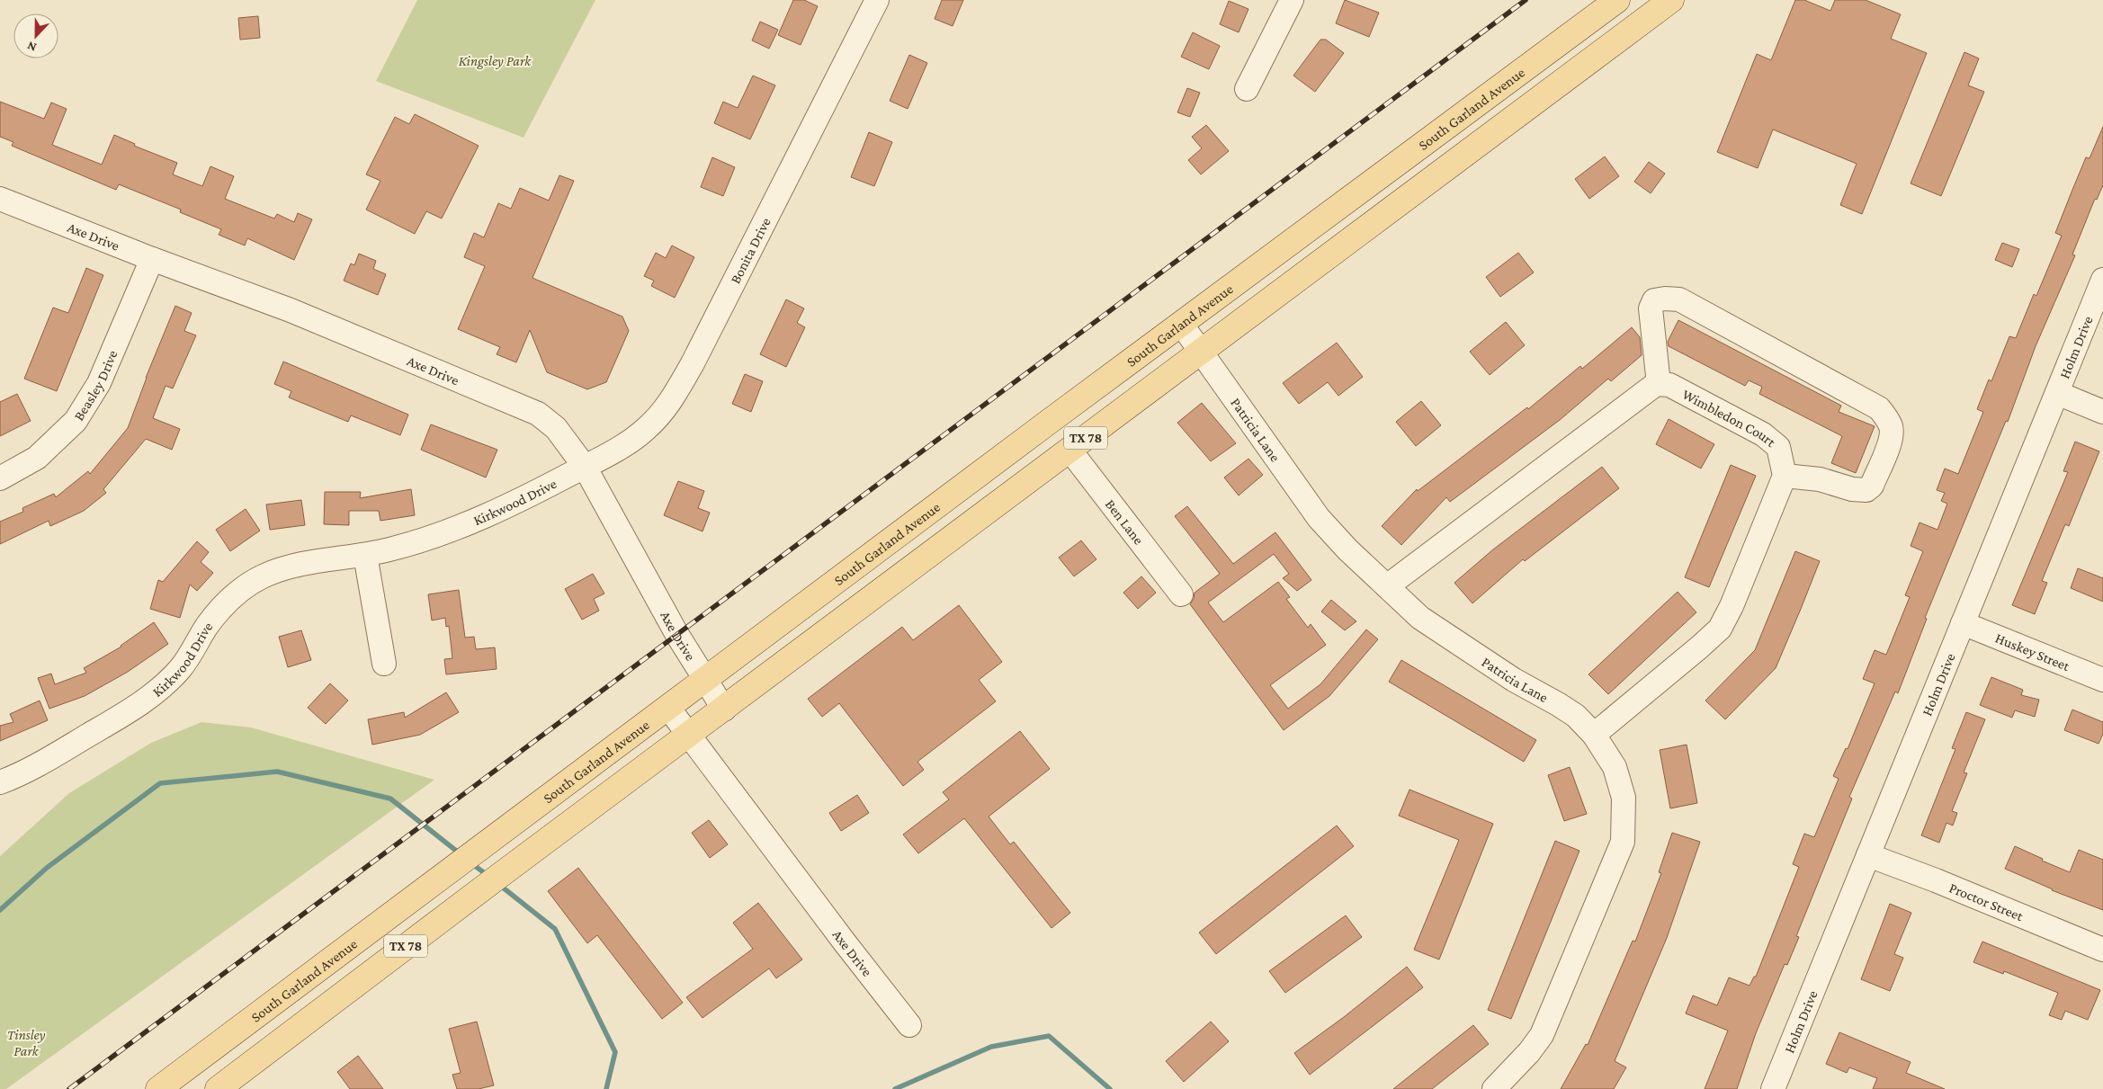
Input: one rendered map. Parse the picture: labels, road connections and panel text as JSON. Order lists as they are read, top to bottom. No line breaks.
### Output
{"streets":{"main road":["South Garland Avenue","TX 78"],"street":["Axe Drive","Bonita Drive","Holm Drive","Beasley Drive","Wimbledon Court","Patricia Lane","Kirkwood Drive","Ben Lane","Huskey Street","Proctor Street"]},"crossings":[["South Garland Avenue","Axe Drive"],["South Garland Avenue","Patricia Lane"],["Axe Drive","Bonita Drive"],["Axe Drive","Beasley Drive"],["Axe Drive","TX 78"],["Axe Drive","Kirkwood Drive"],["Bonita Drive","Kirkwood Drive"],["Holm Drive","Huskey Street"],["Holm Drive","Proctor Street"],["Patricia Lane","TX 78"],["TX 78","Ben Lane"]],"parks":["Kingsley Park","Tinsley Park"],"north":"bottom"}
